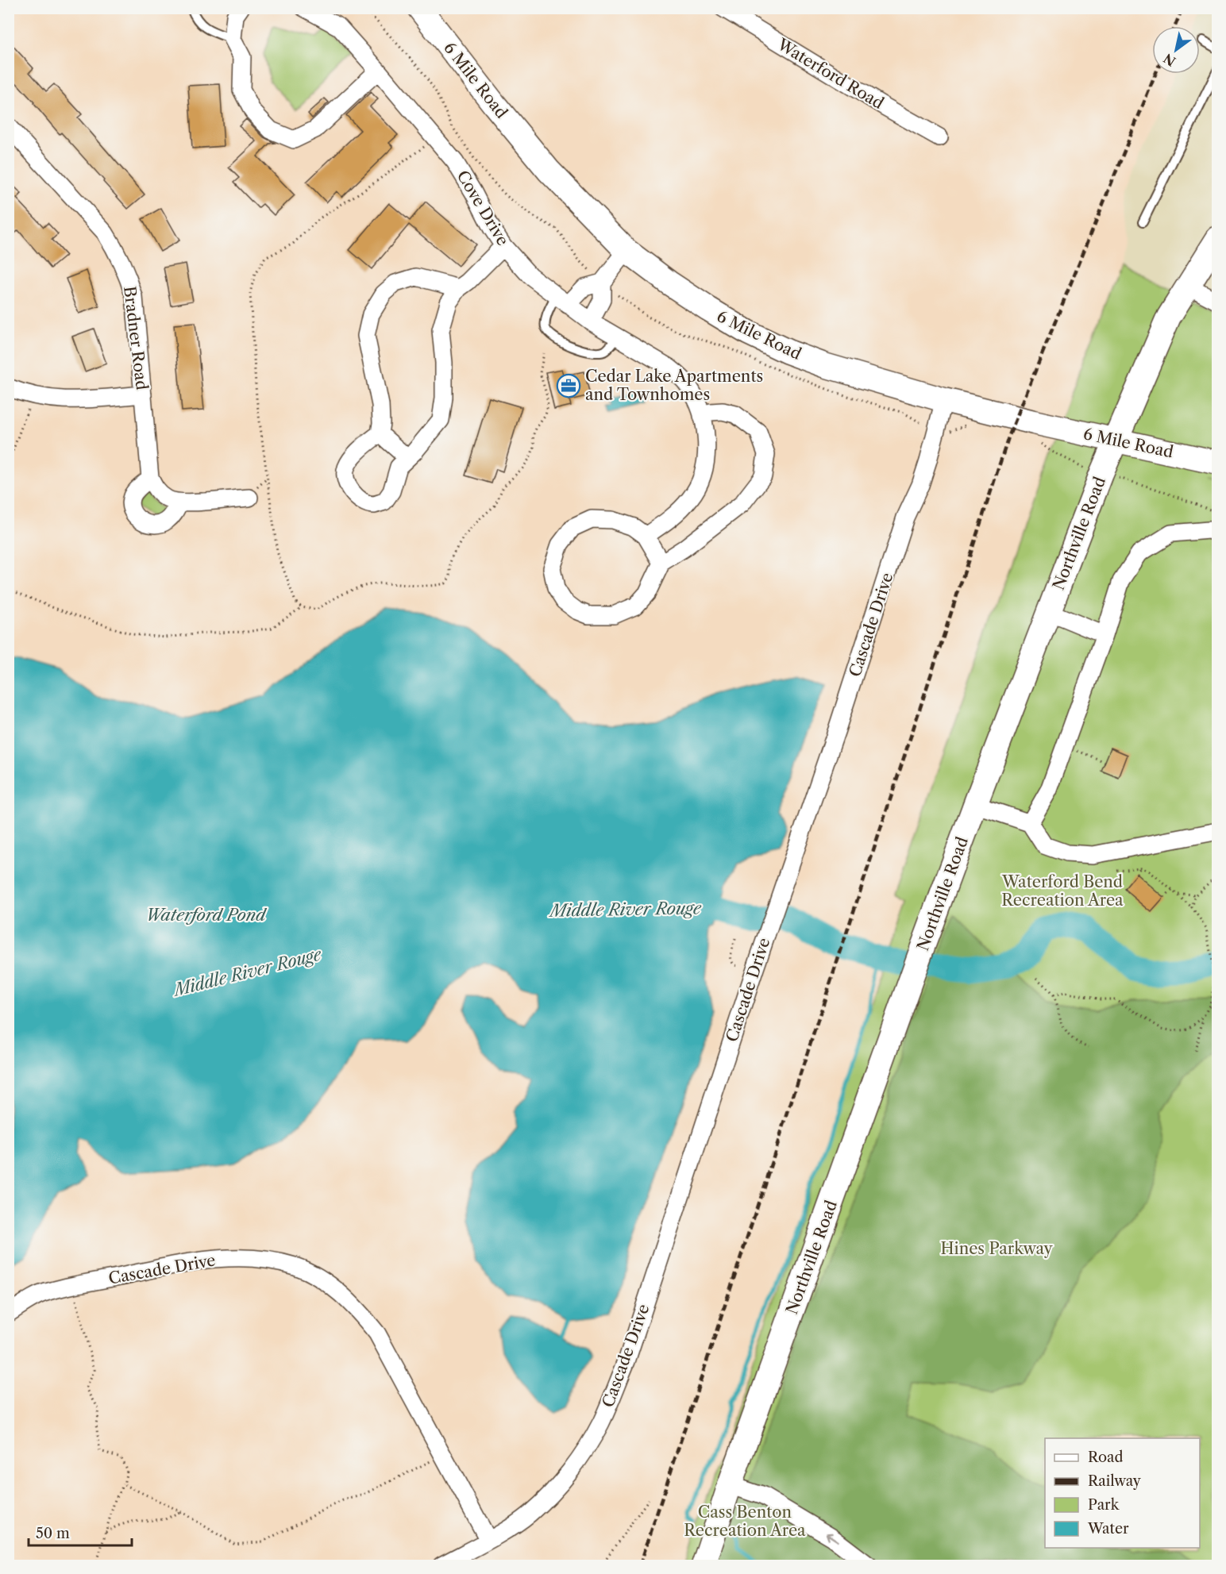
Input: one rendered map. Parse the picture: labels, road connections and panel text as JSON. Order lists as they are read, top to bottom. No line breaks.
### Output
{"streets":{"street":["Waterford Road","6 Mile Road","Cove Drive","Bradner Road","Northville Road","Cascade Drive"]},"crossings":[["6 Mile Road","Northville Road"],["6 Mile Road","Cascade Drive"]],"water":["Middle River Rouge","Waterford Pond"],"parks":["Waterford Bend Recreation Area","Hines Parkway","Cass Benton Recreation Area"],"places":{"office":["Cedar Lake Apartments and Townhomes"]},"legend":["Road","Railway","Park","Water"],"scale_bar":"50 m","north":"bottom left"}
